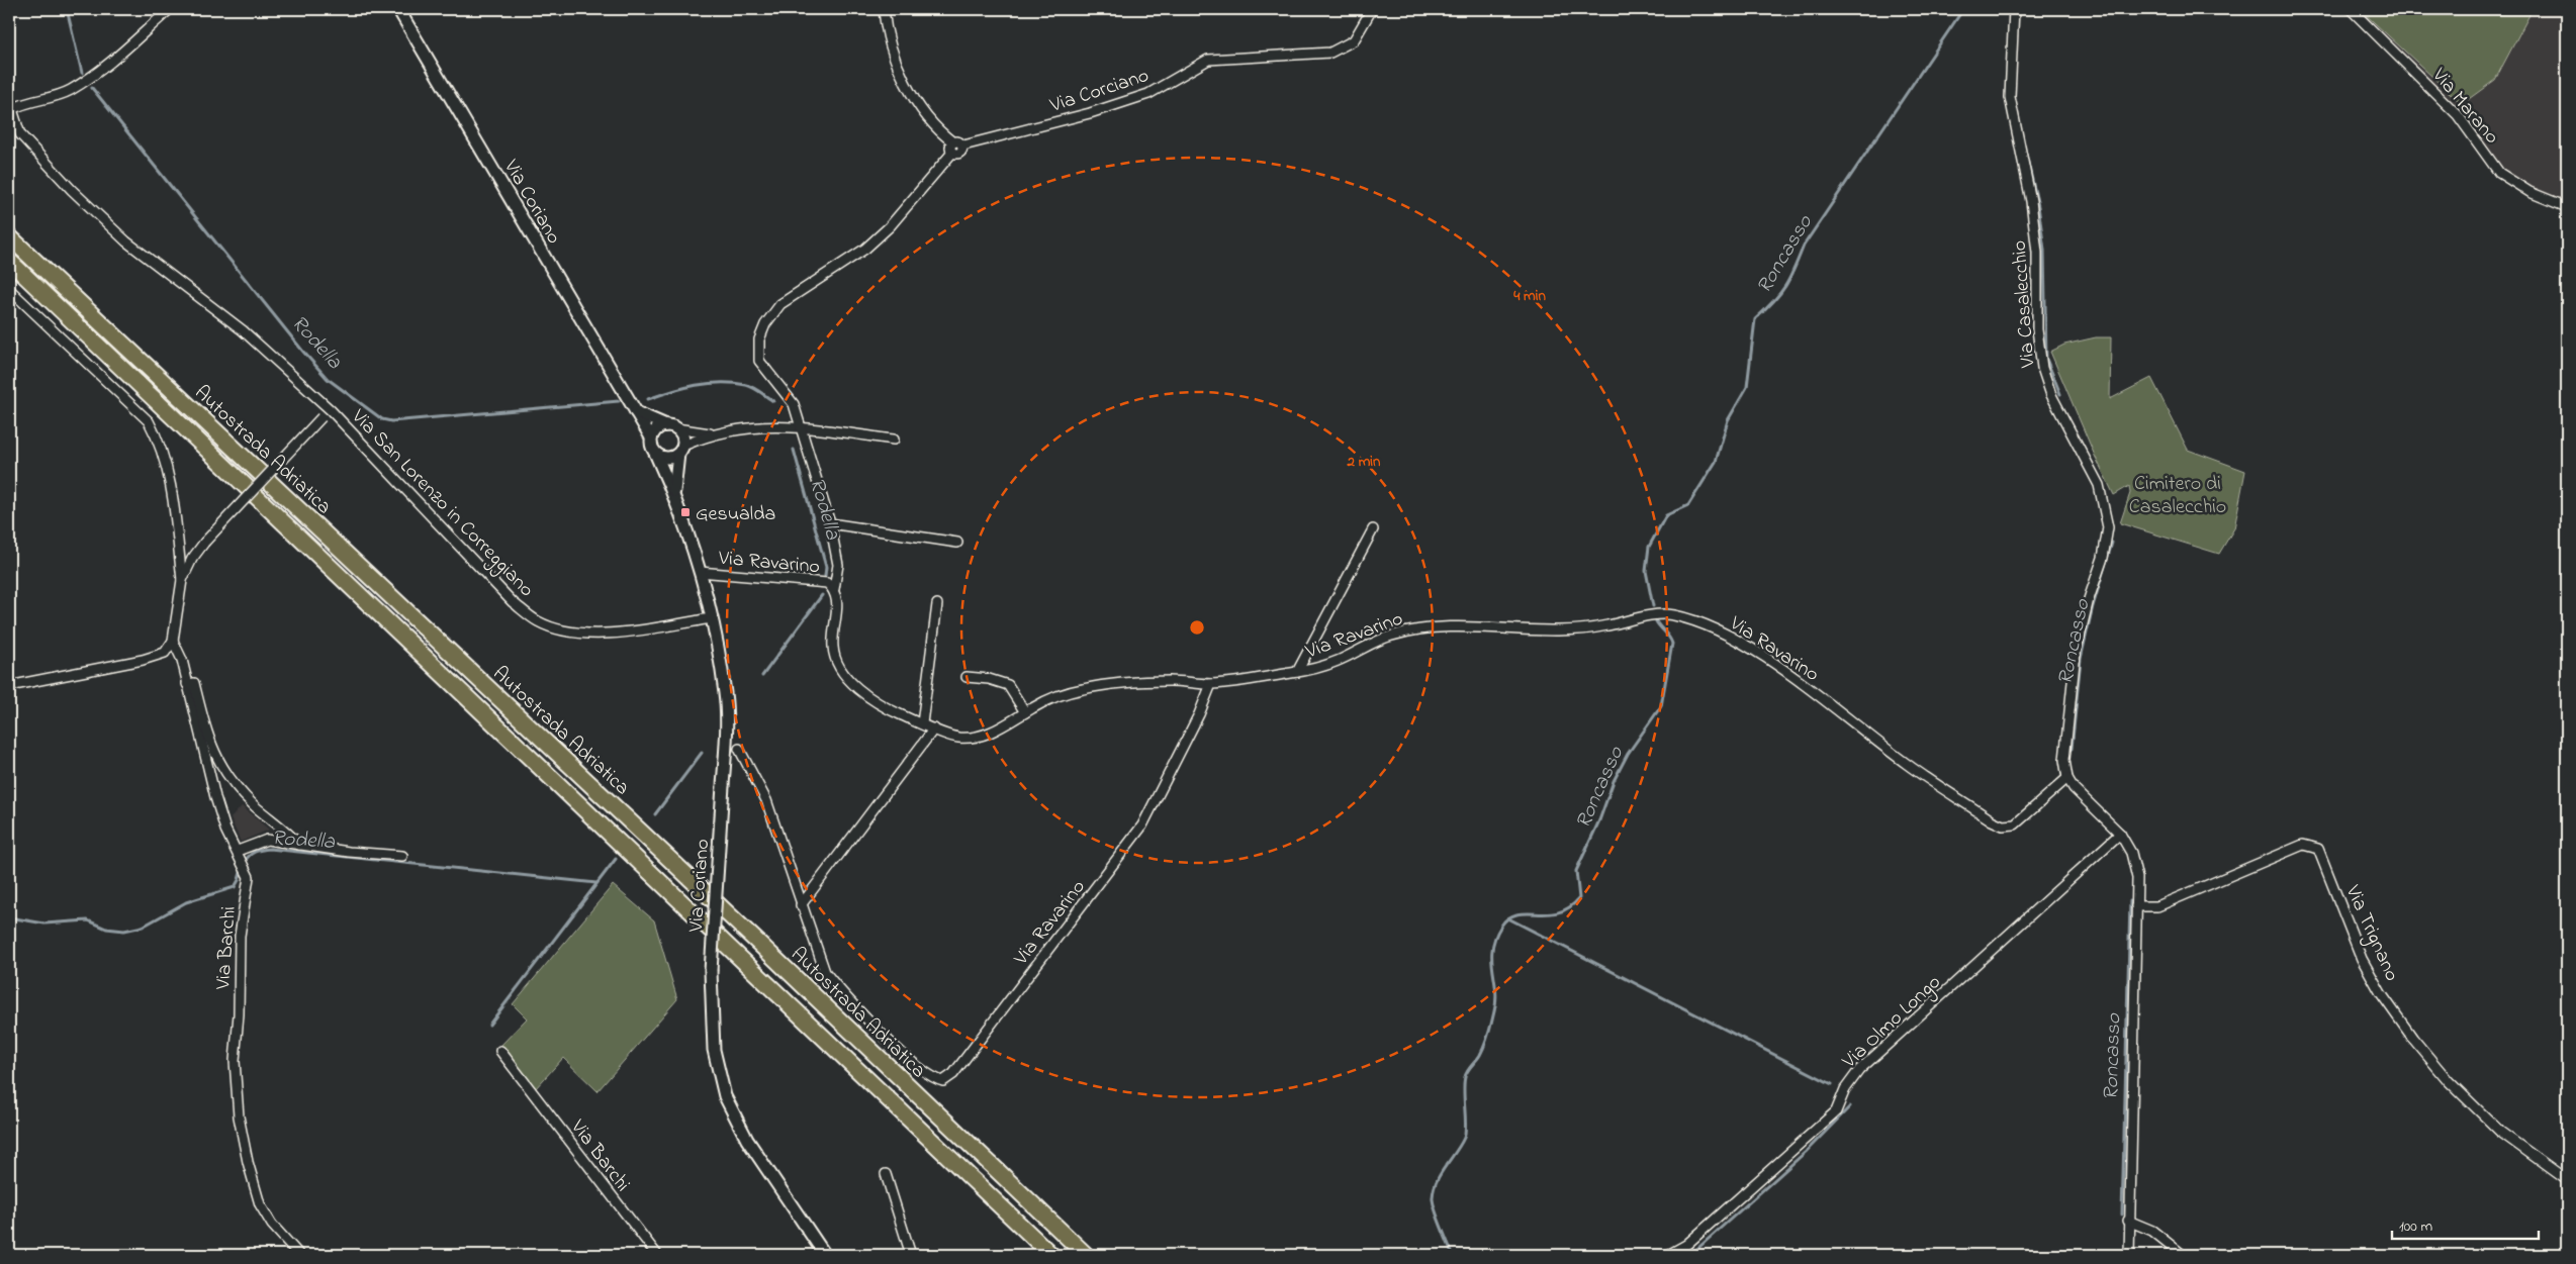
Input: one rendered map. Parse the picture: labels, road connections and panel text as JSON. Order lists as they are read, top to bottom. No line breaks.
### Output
{"streets":{"highway":["Autostrada Adriatica"],"main road":["Via Coriano"],"street":["Via Corciano","Via Marano","Via Casalecchio","Via San Lorenzo in Correggiano","Via Ravarino","Via Trignano","Via Barchi","Via Olmo Longo"]},"crossings":[["Via Coriano","Via San Lorenzo in Correggiano"],["Via Coriano","Via Ravarino"],["Via Casalecchio","Via Ravarino"],["Via San Lorenzo in Correggiano","Via Barchi"]],"water":["Roncasso","Rodella"],"parks":["Cimitero di Casalecchio"],"places":{"transit":["Gesualda"]},"scale_bar":"100 m","rings":["4 min","2 min"]}
